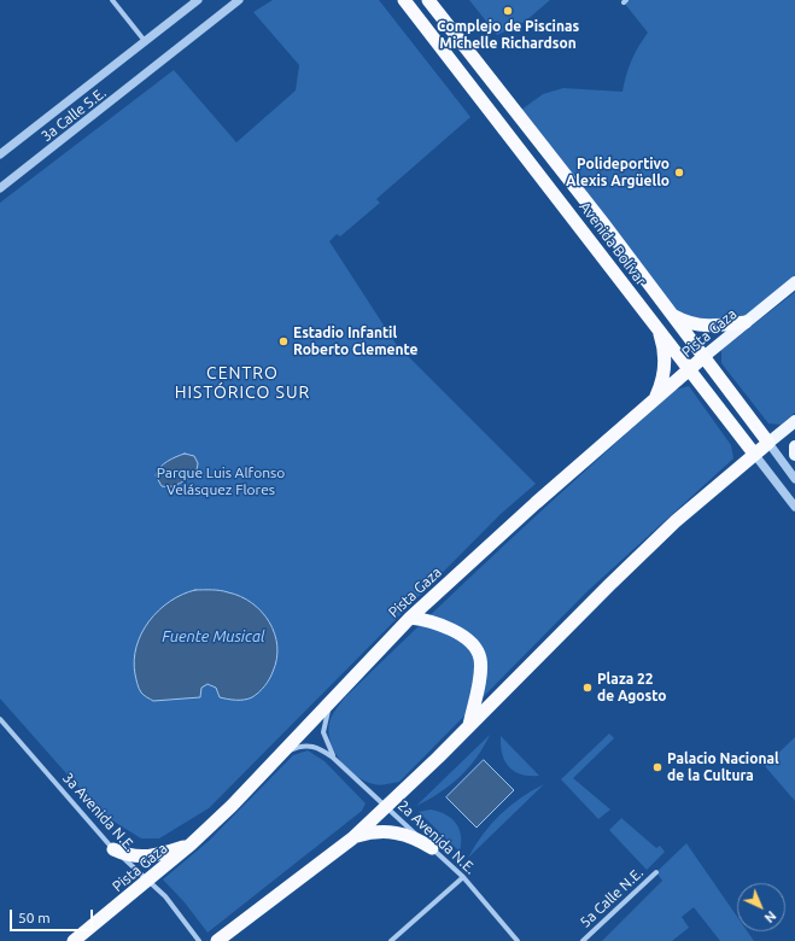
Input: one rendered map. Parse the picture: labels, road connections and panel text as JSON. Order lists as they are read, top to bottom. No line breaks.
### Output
{"streets":{"highway":["Avenida Bolívar","Pista Gaza"],"street":["3a Calle S.E.","3a Avenida N.E.","2a Avenida N.E.","5a Calle N.E."]},"crossings":[["Avenida Bolívar","Pista Gaza"],["Pista Gaza","3a Avenida N.E."],["Pista Gaza","2a Avenida N.E."]],"districts":["CENTRO HISTÓRICO SUR"],"water":["Fuente Musical"],"parks":["Parque Luis Alfonso Velásquez Flores"],"places":["Complejo de Piscinas Michelle Richardson","Polideportivo Alexis Argüello","Estadio Infantil Roberto Clemente","Plaza 22 de Agosto","Palacio Nacional de la Cultura"],"scale_bar":"50 m","north":"bottom right"}
